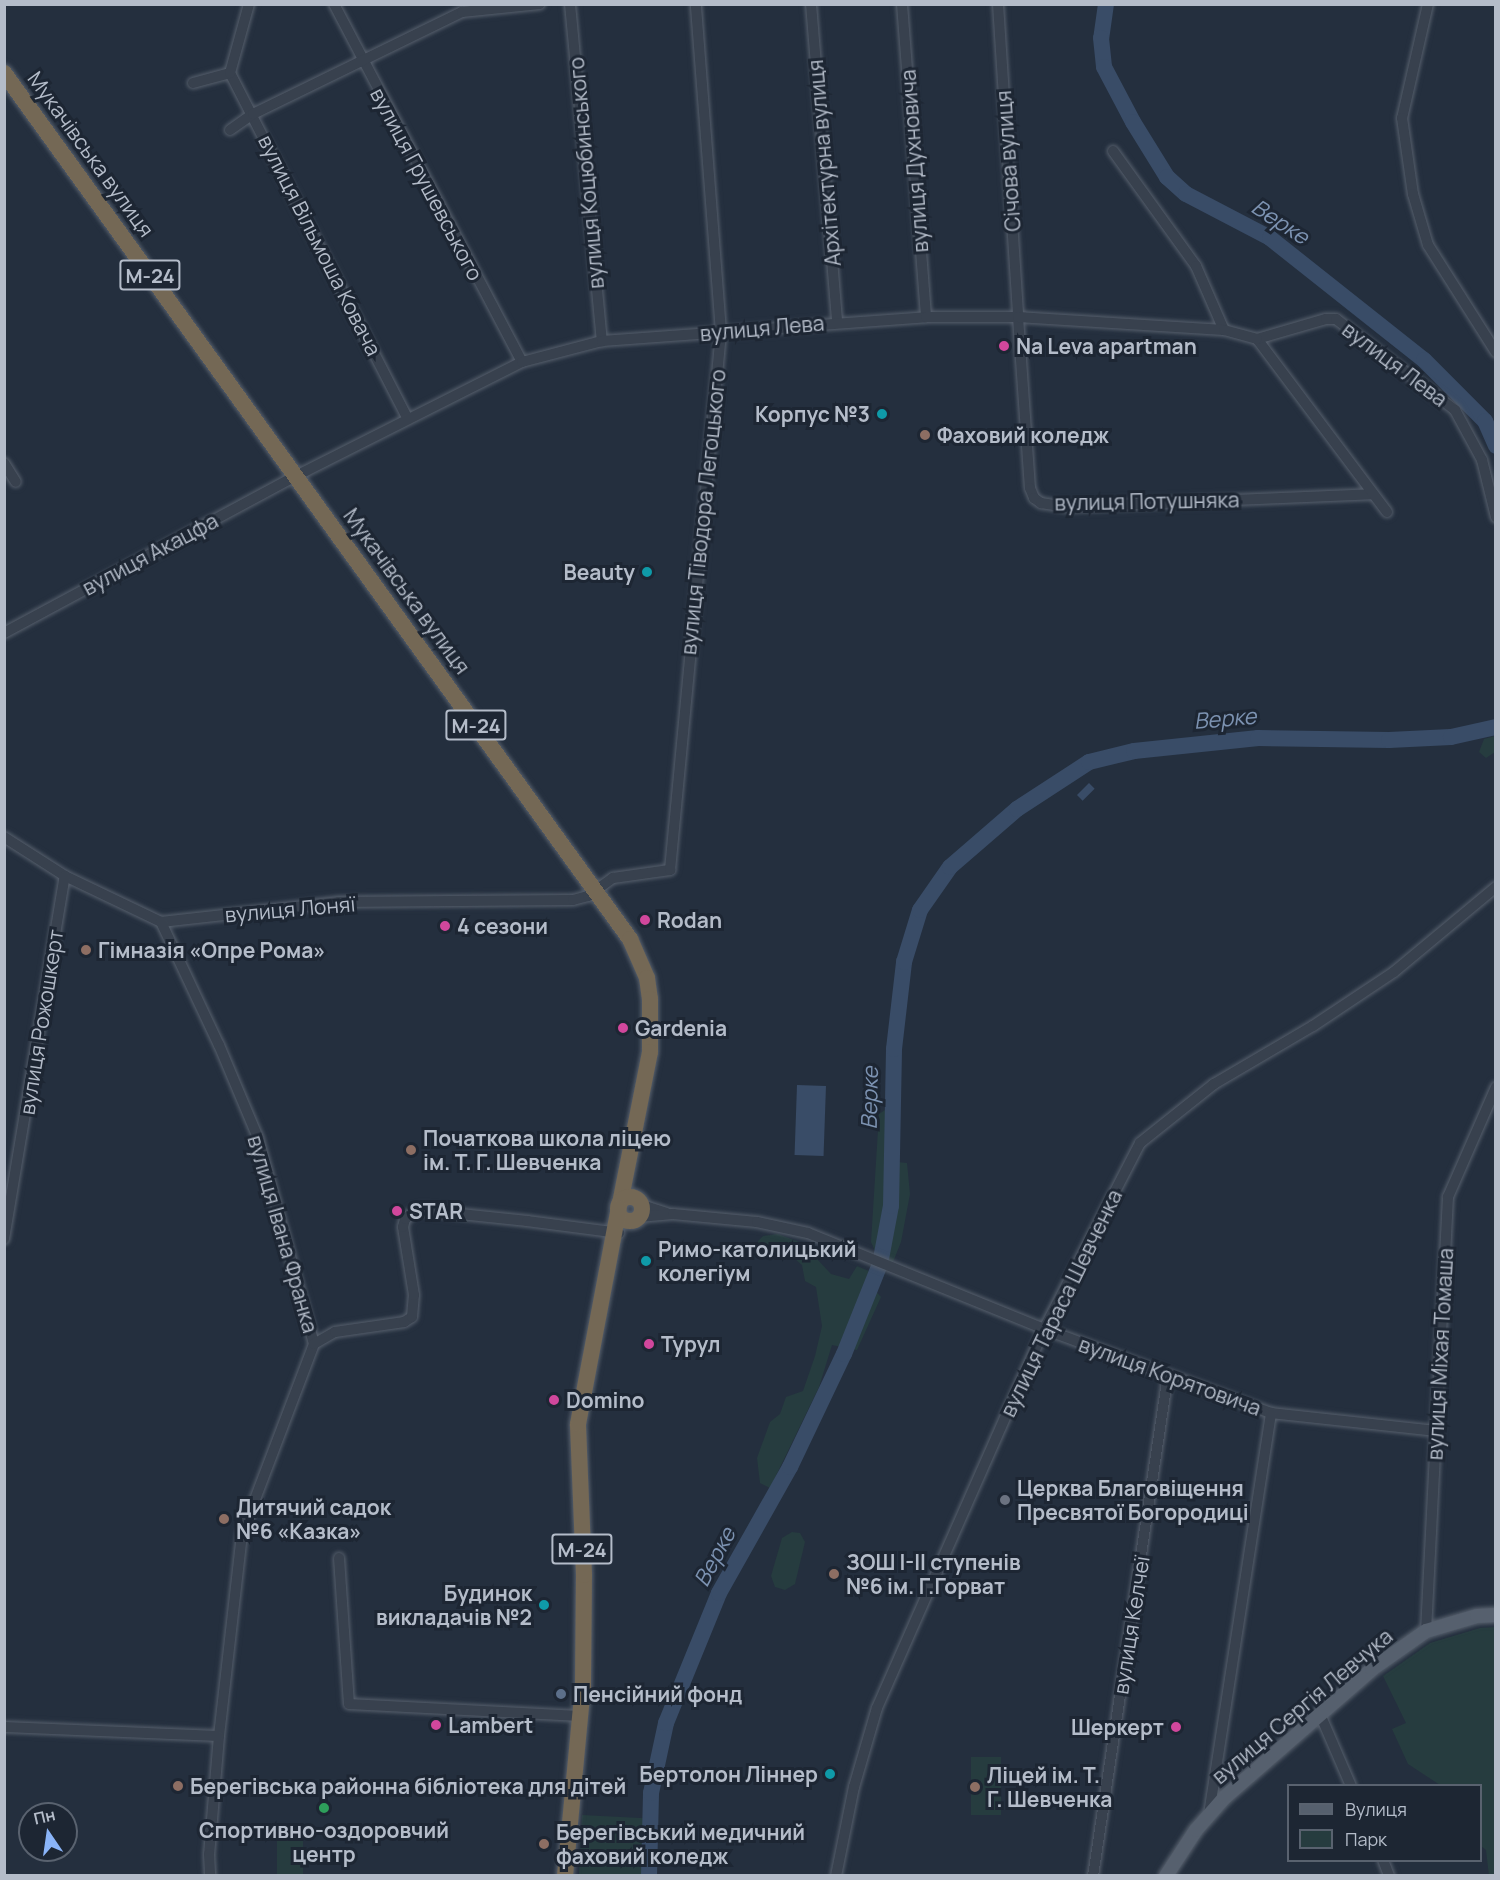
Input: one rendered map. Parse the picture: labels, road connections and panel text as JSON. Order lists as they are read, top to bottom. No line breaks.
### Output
{"streets":{"highway":["Мукачівська вулиця","М-24"],"main road":["вулиця Сергія Левчука"],"street":["вулиця Духновича","Січова вулиця","Архітектурна вулиця","вулиця Коцюбинського","вулиця Грушевського","вулиця Вільмоша Ковача","вулиця Лева","вулиця Потушняка","вулиця Тіводора Легоцького","вулиця Акацфа","вулиця Лоняї","вулиця Рожошкерт","вулиця Івана Франка","вулиця Тараса Шевченка","вулиця Міхая Томаша","вулиця Корятовича","вулиця Келчеї"]},"crossings":[["Мукачівська вулиця","вулиця Лева"],["Мукачівська вулиця","вулиця Тіводора Легоцького"],["Мукачівська вулиця","вулиця Акацфа"],["Мукачівська вулиця","вулиця Лоняї"],["Мукачівська вулиця","вулиця Корятовича"],["вулиця Духновича","вулиця Лева"],["Січова вулиця","вулиця Лева"],["Січова вулиця","вулиця Потушняка"],["Архітектурна вулиця","вулиця Лева"],["вулиця Коцюбинського","вулиця Лева"],["вулиця Грушевського","вулиця Лева"],["вулиця Вільмоша Ковача","вулиця Лева"],["вулиця Лева","вулиця Потушняка"],["вулиця Лева","вулиця Тіводора Легоцького"],["вулиця Лева","вулиця Акацфа"],["вулиця Тіводора Легоцького","вулиця Лоняї"],["вулиця Лоняї","вулиця Івана Франка"],["вулиця Тараса Шевченка","вулиця Корятовича"],["вулиця Міхая Томаша","вулиця Корятовича"],["вулиця Міхая Томаша","вулиця Сергія Левчука"],["вулиця Корятовича","вулиця Келчеї"]],"water":["Верке"],"places":["Na Leva apartman","Корпус №3","Фаховий коледж","Beauty","Rodan","4 сезони","Гімназія «Опре Рома»","Gardenia","Початкова школа ліцею ім. Т. Г. Шевченка","STAR","Римо-католицький колегіум","Турул","Domino","Церква Благовіщення Пресвятої Богородиці","Дитячий садок №6 «Казка»","ЗОШ І-ІІ ступенів №6 ім. Г.Горват","Будинок викладачів №2","Пенсійний фонд","Lambert","Шеркерт","Бертолон Ліннер","Берегівська районна бібліотека для дітей","Ліцей ім. Т. Г. Шевченка","Спортивно-оздоровчий центр","Берегівський медичний фаховий коледж"],"legend":["Вулиця","Парк"],"north":"top"}
